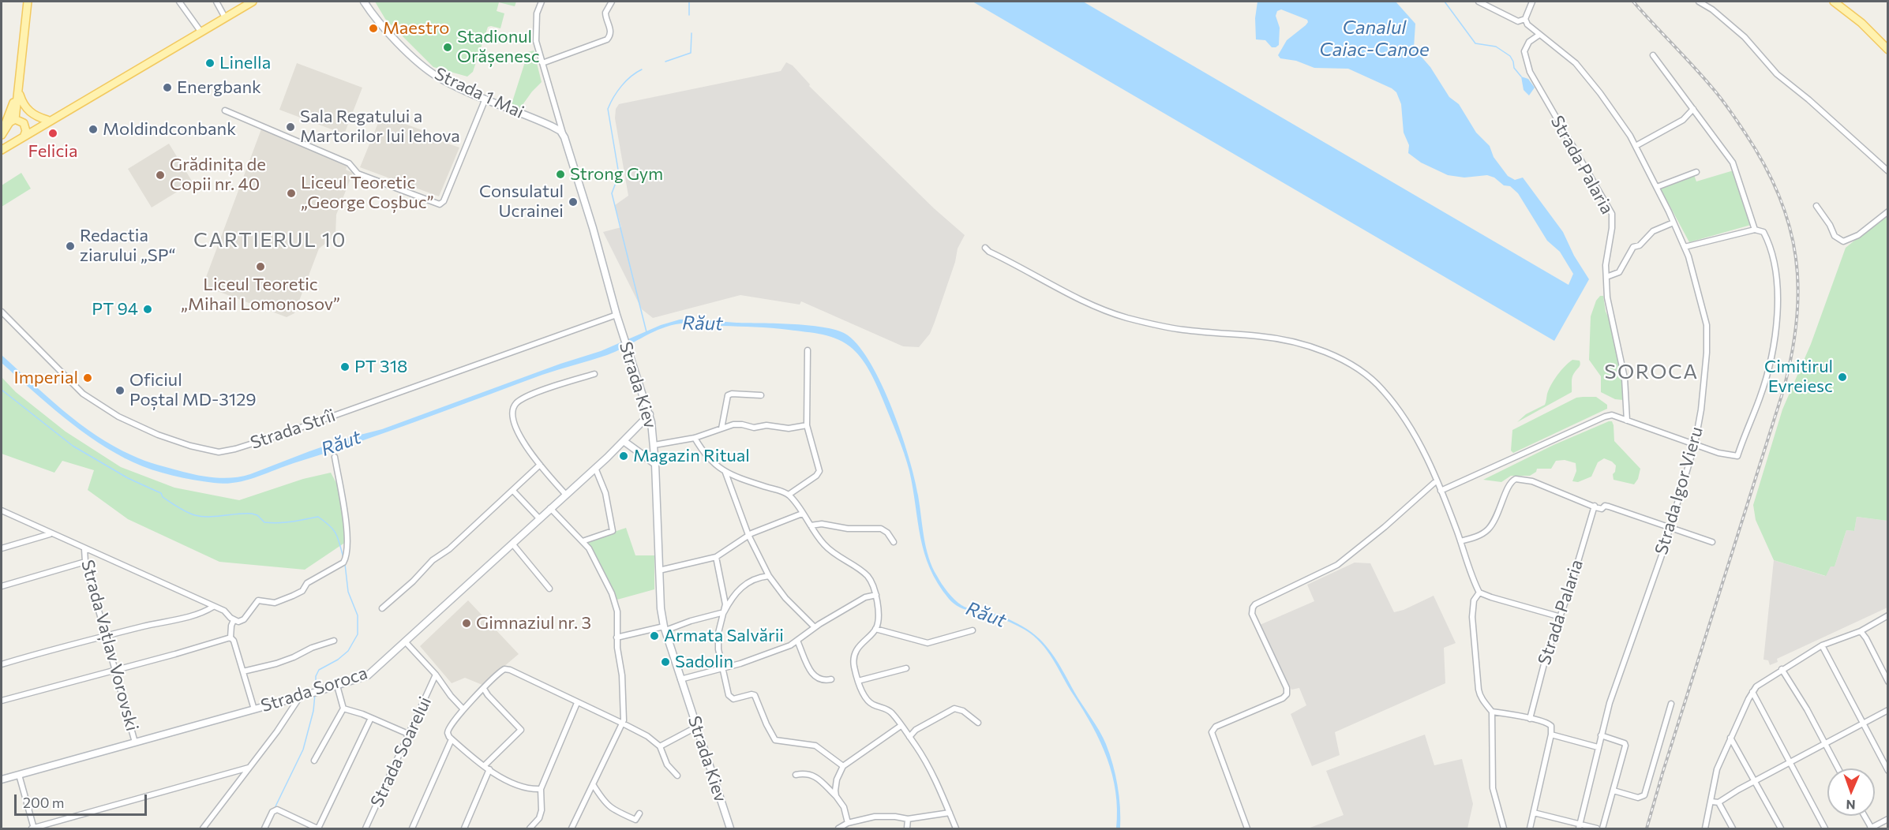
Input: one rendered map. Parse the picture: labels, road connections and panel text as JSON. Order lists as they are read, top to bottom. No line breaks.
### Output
{"streets":{"main road":["Strada 1 Mai","Strada Kiev","Strada Soroca"],"street":["Strada Palaria","Strada Strîi","Strada Igor Vieru","Strada Vațlav Vorovski","Strada Soarelui"]},"crossings":[["Strada 1 Mai","Strada Kiev"],["Strada Palaria","Strada Igor Vieru"],["Strada Kiev","Strada Strîi"],["Strada Kiev","Strada Soroca"],["Strada Vațlav Vorovski","Strada Soroca"]],"districts":["CARTIERUL 10","SOROCA"],"water":["Canalul Caiac-Canoe","Răut"],"places":["Maestro","Stadionul Orășenesc","Linella","Energbank","Sala Regatului a Martorilor lui Iehova","Moldindconbank","Felicia","Strong Gym","Grădinița de Copii nr. 40","Liceul Teoretic „George Coșbuc”","Consulatul Ucrainei","Redactia ziarului „SP“","Liceul Teoretic „Mihail Lomonosov”","PT 94","PT 318","Cimitirul Evreiesc","Imperial","Oficiul Poștal MD-3129","Magazin Ritual","Gimnaziul nr. 3","Armata Salvării","Sadolin"],"scale_bar":"200 m","north":"bottom"}
